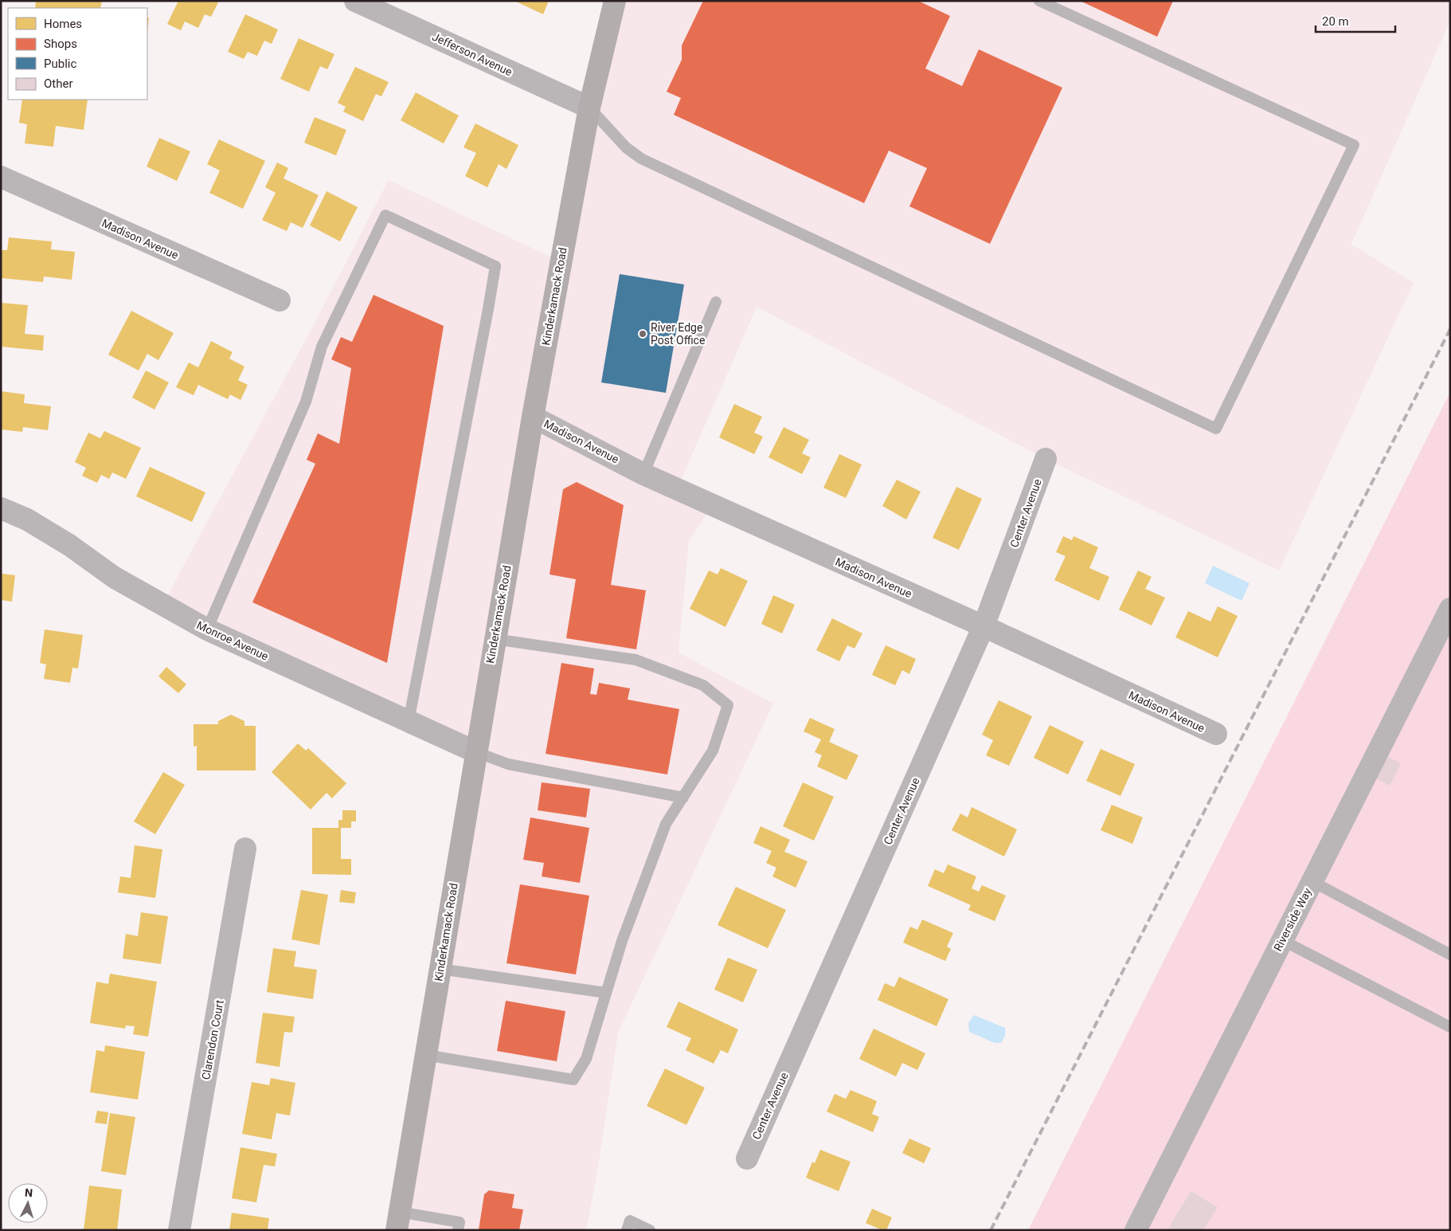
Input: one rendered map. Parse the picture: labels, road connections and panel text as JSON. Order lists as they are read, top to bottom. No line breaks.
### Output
{"streets":{"main road":["Kinderkamack Road"],"street":["Jefferson Avenue","Madison Avenue","Center Avenue","Monroe Avenue","Riverside Way","Clarendon Court"]},"crossings":[["Jefferson Avenue","Kinderkamack Road"],["Madison Avenue","Kinderkamack Road"],["Madison Avenue","Center Avenue"],["Kinderkamack Road","Monroe Avenue"]],"places":["River Edge Post Office"],"legend":["Homes","Shops","Public","Other"],"scale_bar":"20 m","north":"top"}
